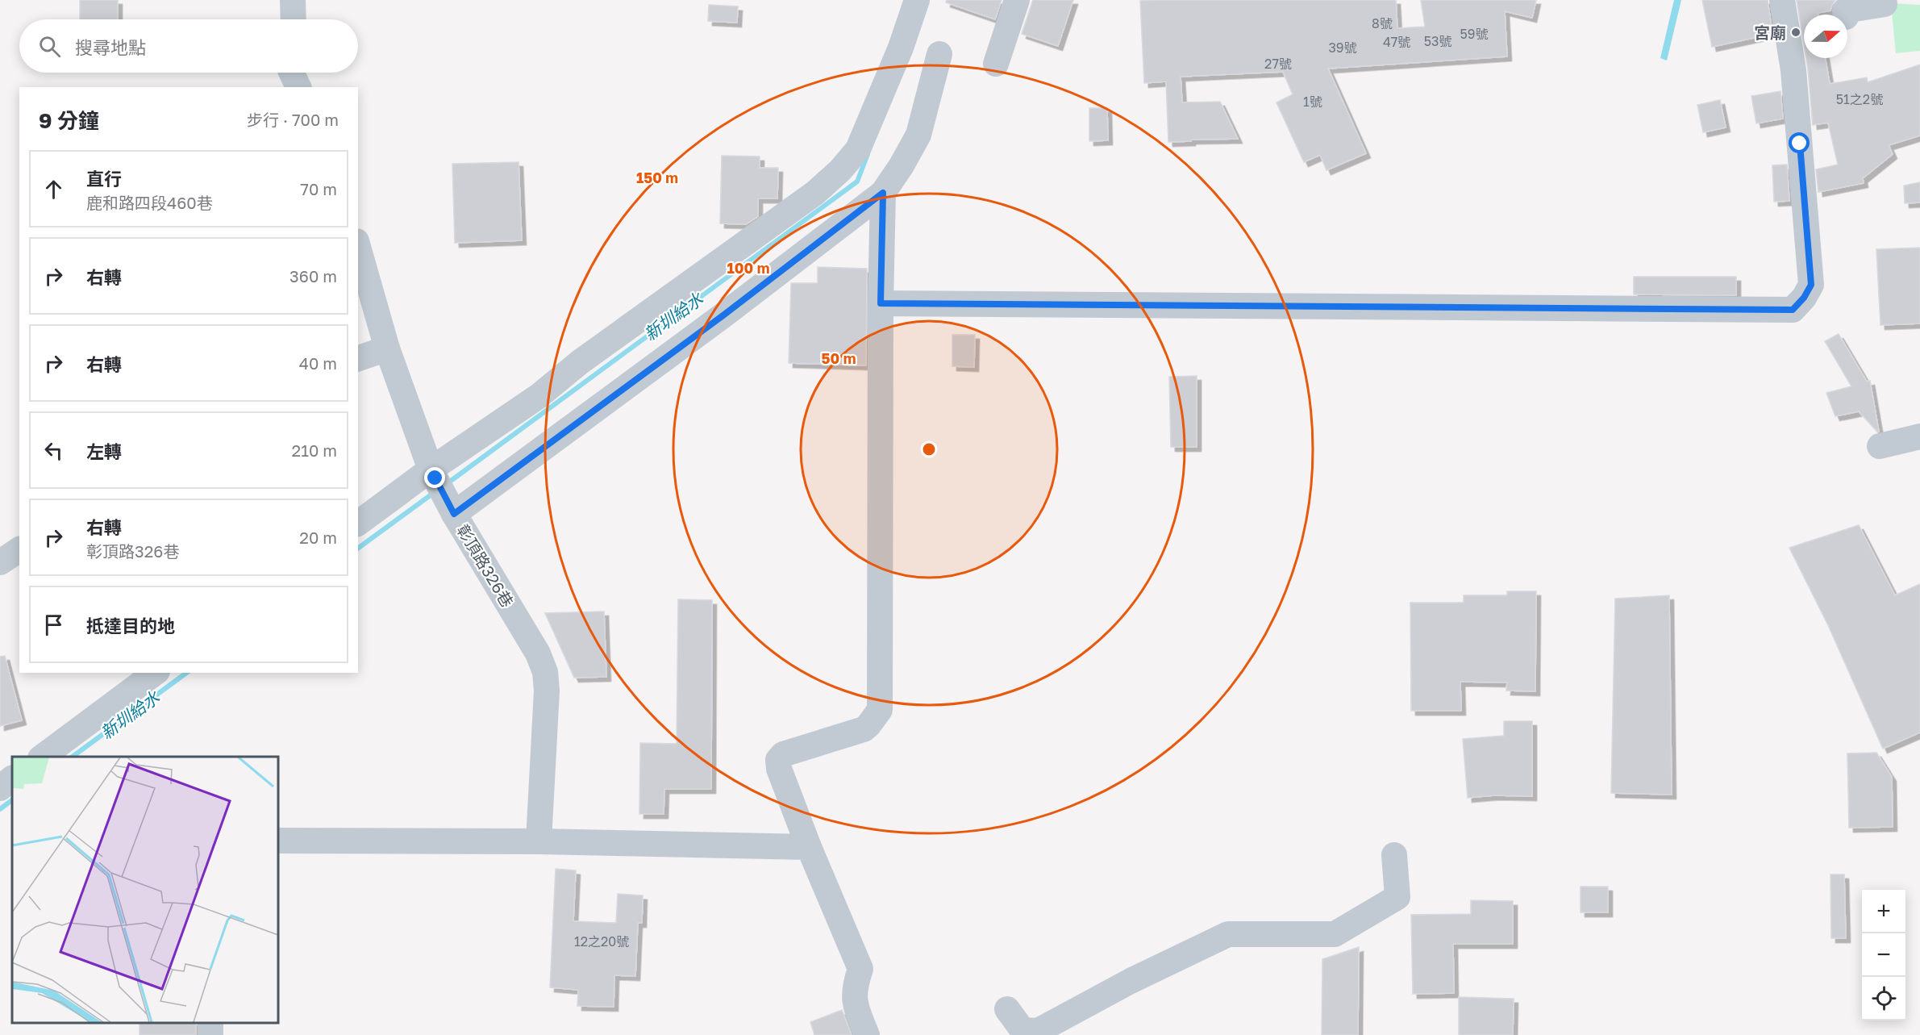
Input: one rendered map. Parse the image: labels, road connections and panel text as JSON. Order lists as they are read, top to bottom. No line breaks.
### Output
{"streets":{"street":["彰頂路326巷"]},"water":["新圳給水"],"places":["宮廟"],"house_numbers":["8號","59號","53號","47號","39號","27號","51之2號","1號","12之20號"],"north":"right","page":{"search":"搜尋地點","heading":["9 分鐘","步行 · 700 m"],"list":[["直行","鹿和路四段460巷","70 m"],["右轉","360 m"],["右轉","40 m"],["左轉","210 m"],["右轉","彰頂路326巷","20 m"],"抵達目的地"],"map_buttons":["+","−"]},"rings":["150 m","100 m","50 m"]}
